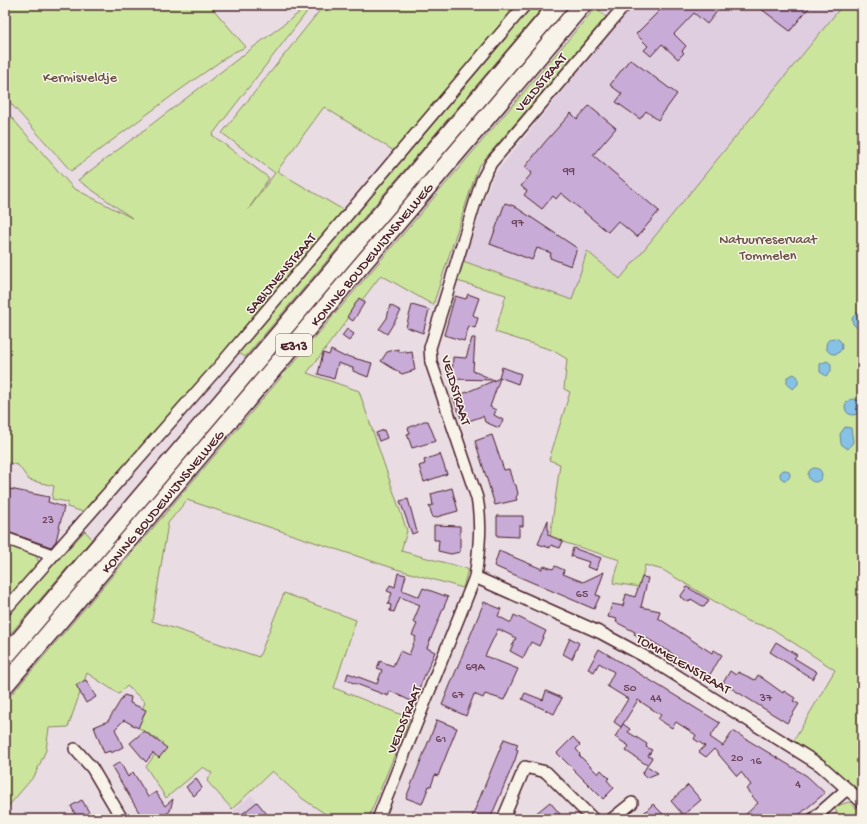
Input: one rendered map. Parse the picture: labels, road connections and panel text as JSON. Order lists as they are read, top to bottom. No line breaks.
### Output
{"streets":{"highway":["KONING BOUDEWIJNSNELWEG","E313"],"street":["VELDSTRAAT","SABIJNENSTRAAT","TOMMELENSTRAAT"]},"crossings":[["VELDSTRAAT","TOMMELENSTRAAT"]],"parks":["Kermisveldje","Natuurreservaat Tommelen"],"house_numbers":["99","97","23","65","69A","50","67","44","37","61","20","16","4"]}
